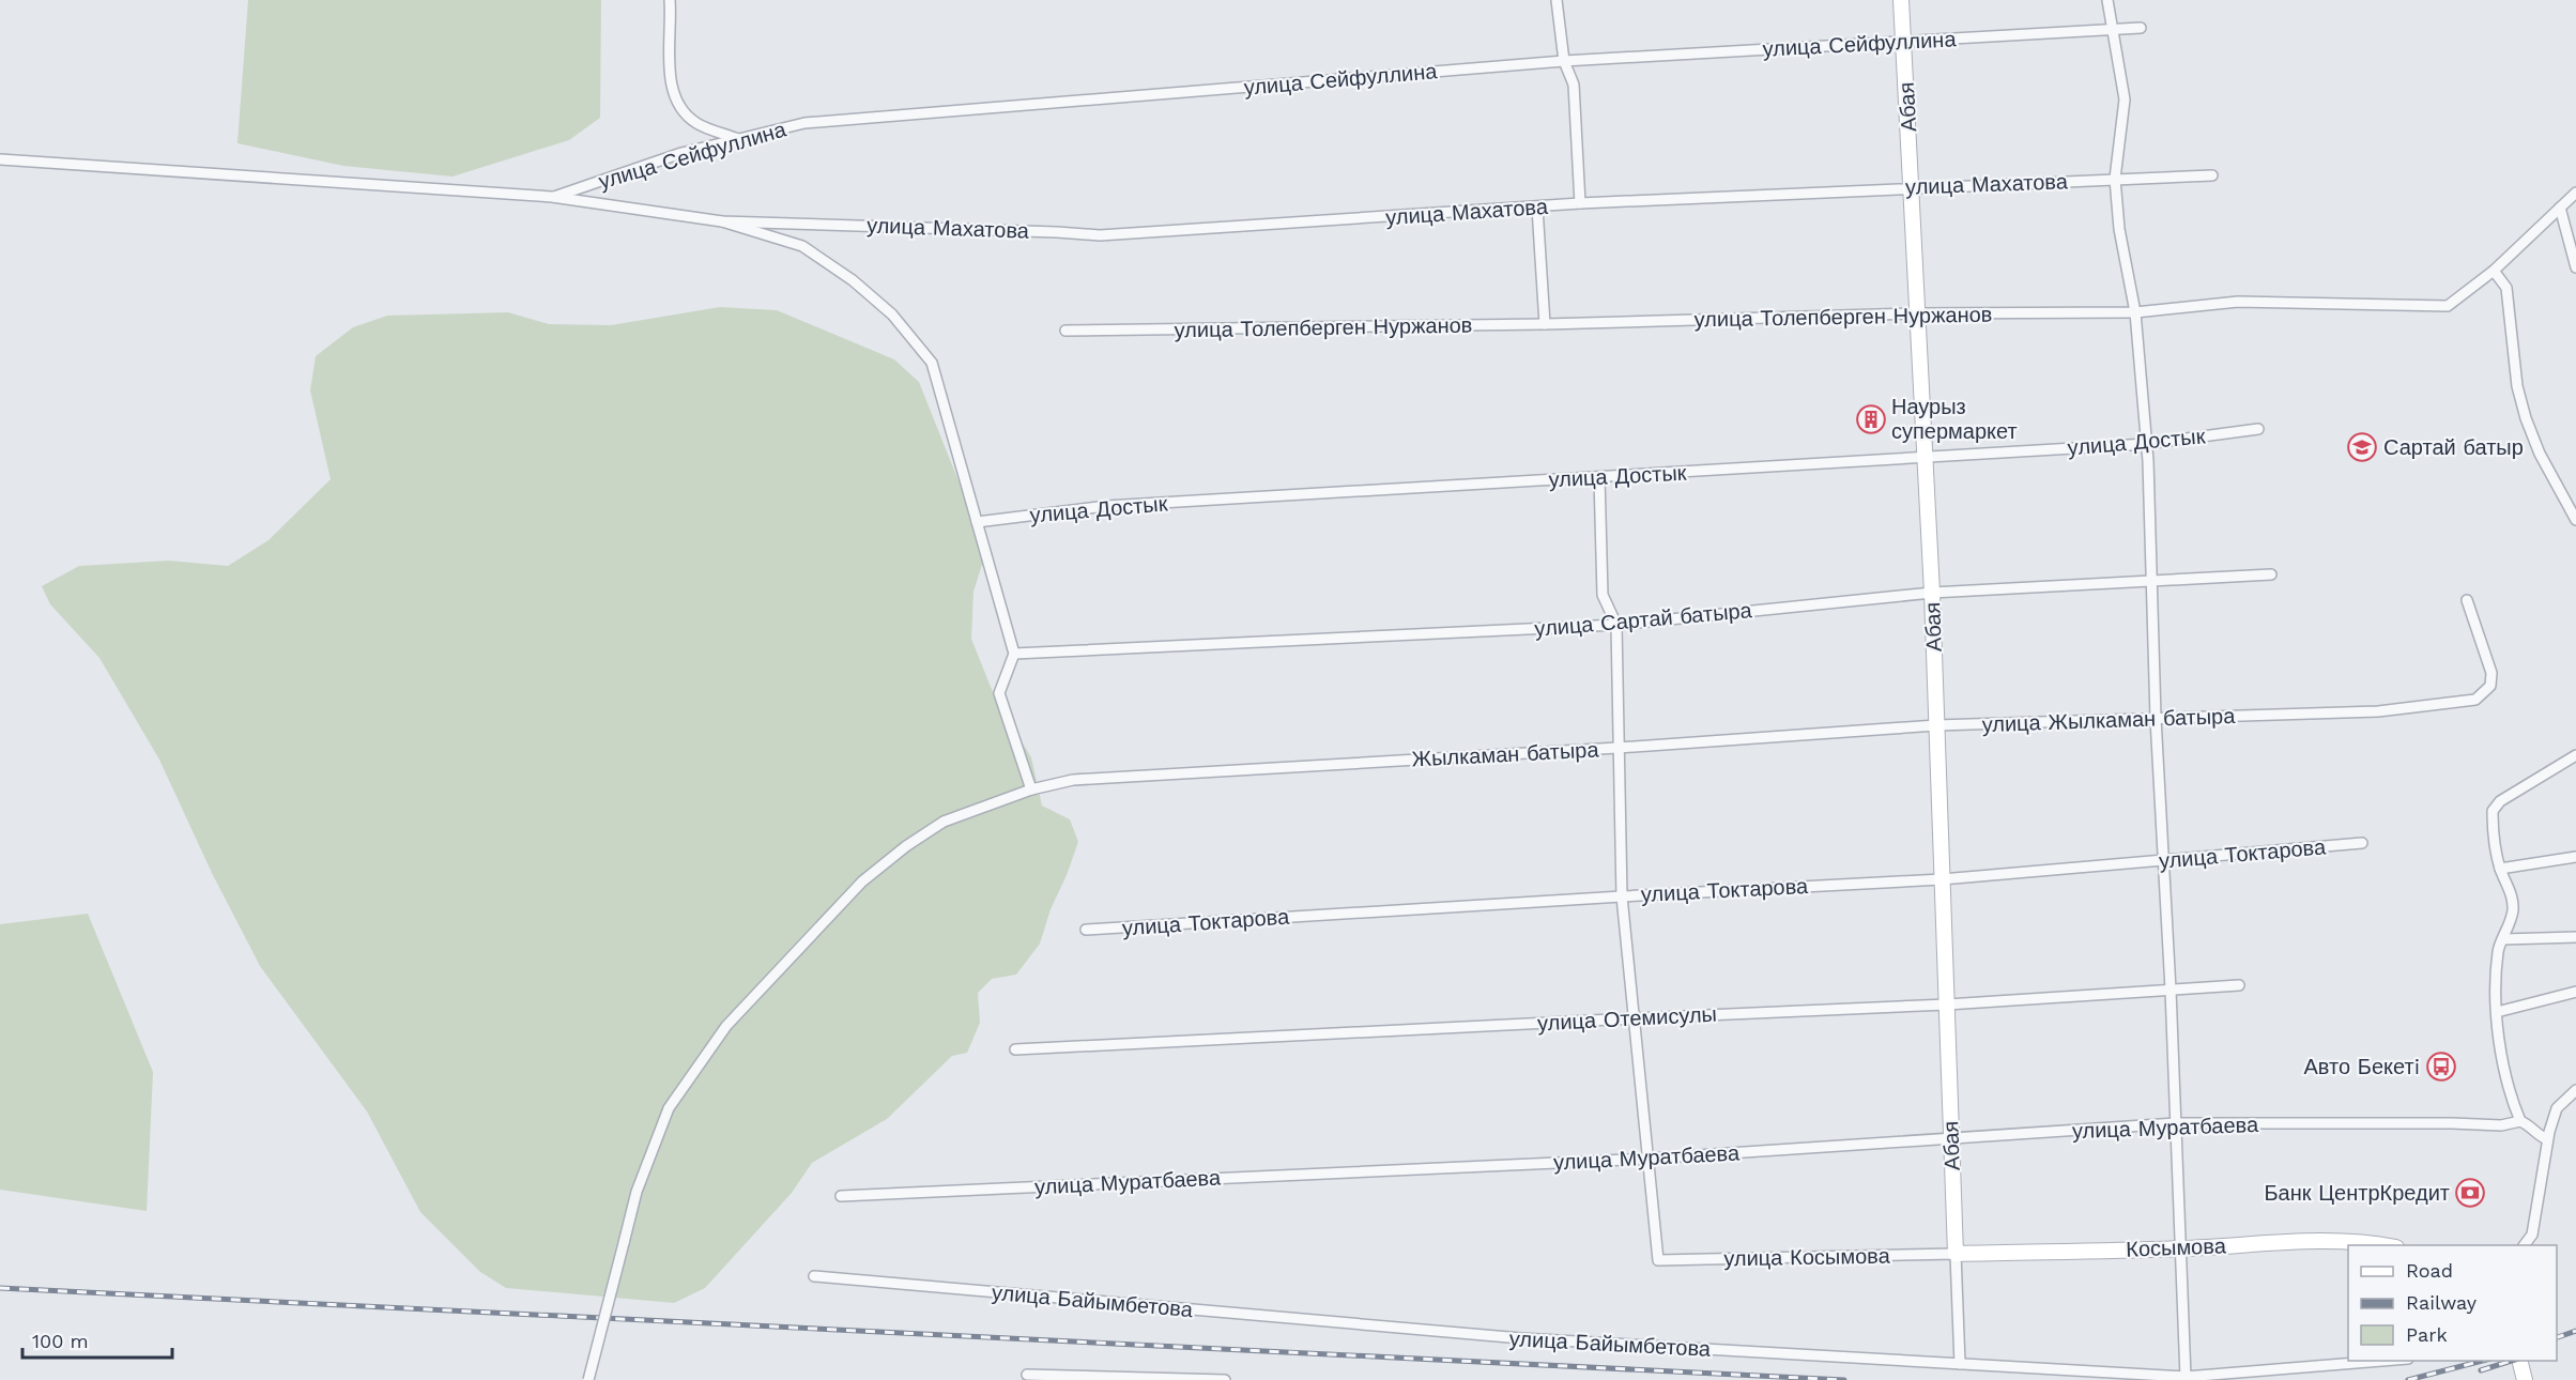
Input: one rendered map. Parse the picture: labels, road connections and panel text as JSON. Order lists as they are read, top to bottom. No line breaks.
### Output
{"streets":{"street":["улица Сейфуллина","Абая","улица Махатова","улица Толепберген Нуржанов","улица Достык","улица Сартай батыра","улица Жылкаман батыра","Жылкаман батыра","улица Токтарова","улица Отемисулы","улица Муратбаева","Косымова","улица Косымова","улица Байымбетова"]},"crossings":[["улица Сейфуллина","Абая"],["Абая","улица Махатова"],["Абая","улица Толепберген Нуржанов"],["Абая","улица Достык"],["Абая","улица Сартай батыра"],["Абая","улица Жылкаман батыра"],["Абая","Жылкаман батыра"],["Абая","улица Токтарова"],["Абая","улица Отемисулы"],["Абая","улица Муратбаева"],["Абая","Косымова"],["Абая","улица Косымова"],["улица Жылкаман батыра","Жылкаман батыра"],["улица Муратбаева","улица Косымова"],["Косымова","улица Косымова"]],"places":{"building":["Наурыз супермаркет"],"school or university":["Сартай батыр"],"bus stop":["Авто Бекетi"],"bank":["Банк ЦентрКредит"]},"legend":["Road","Railway","Park"],"scale_bar":"100 m"}
